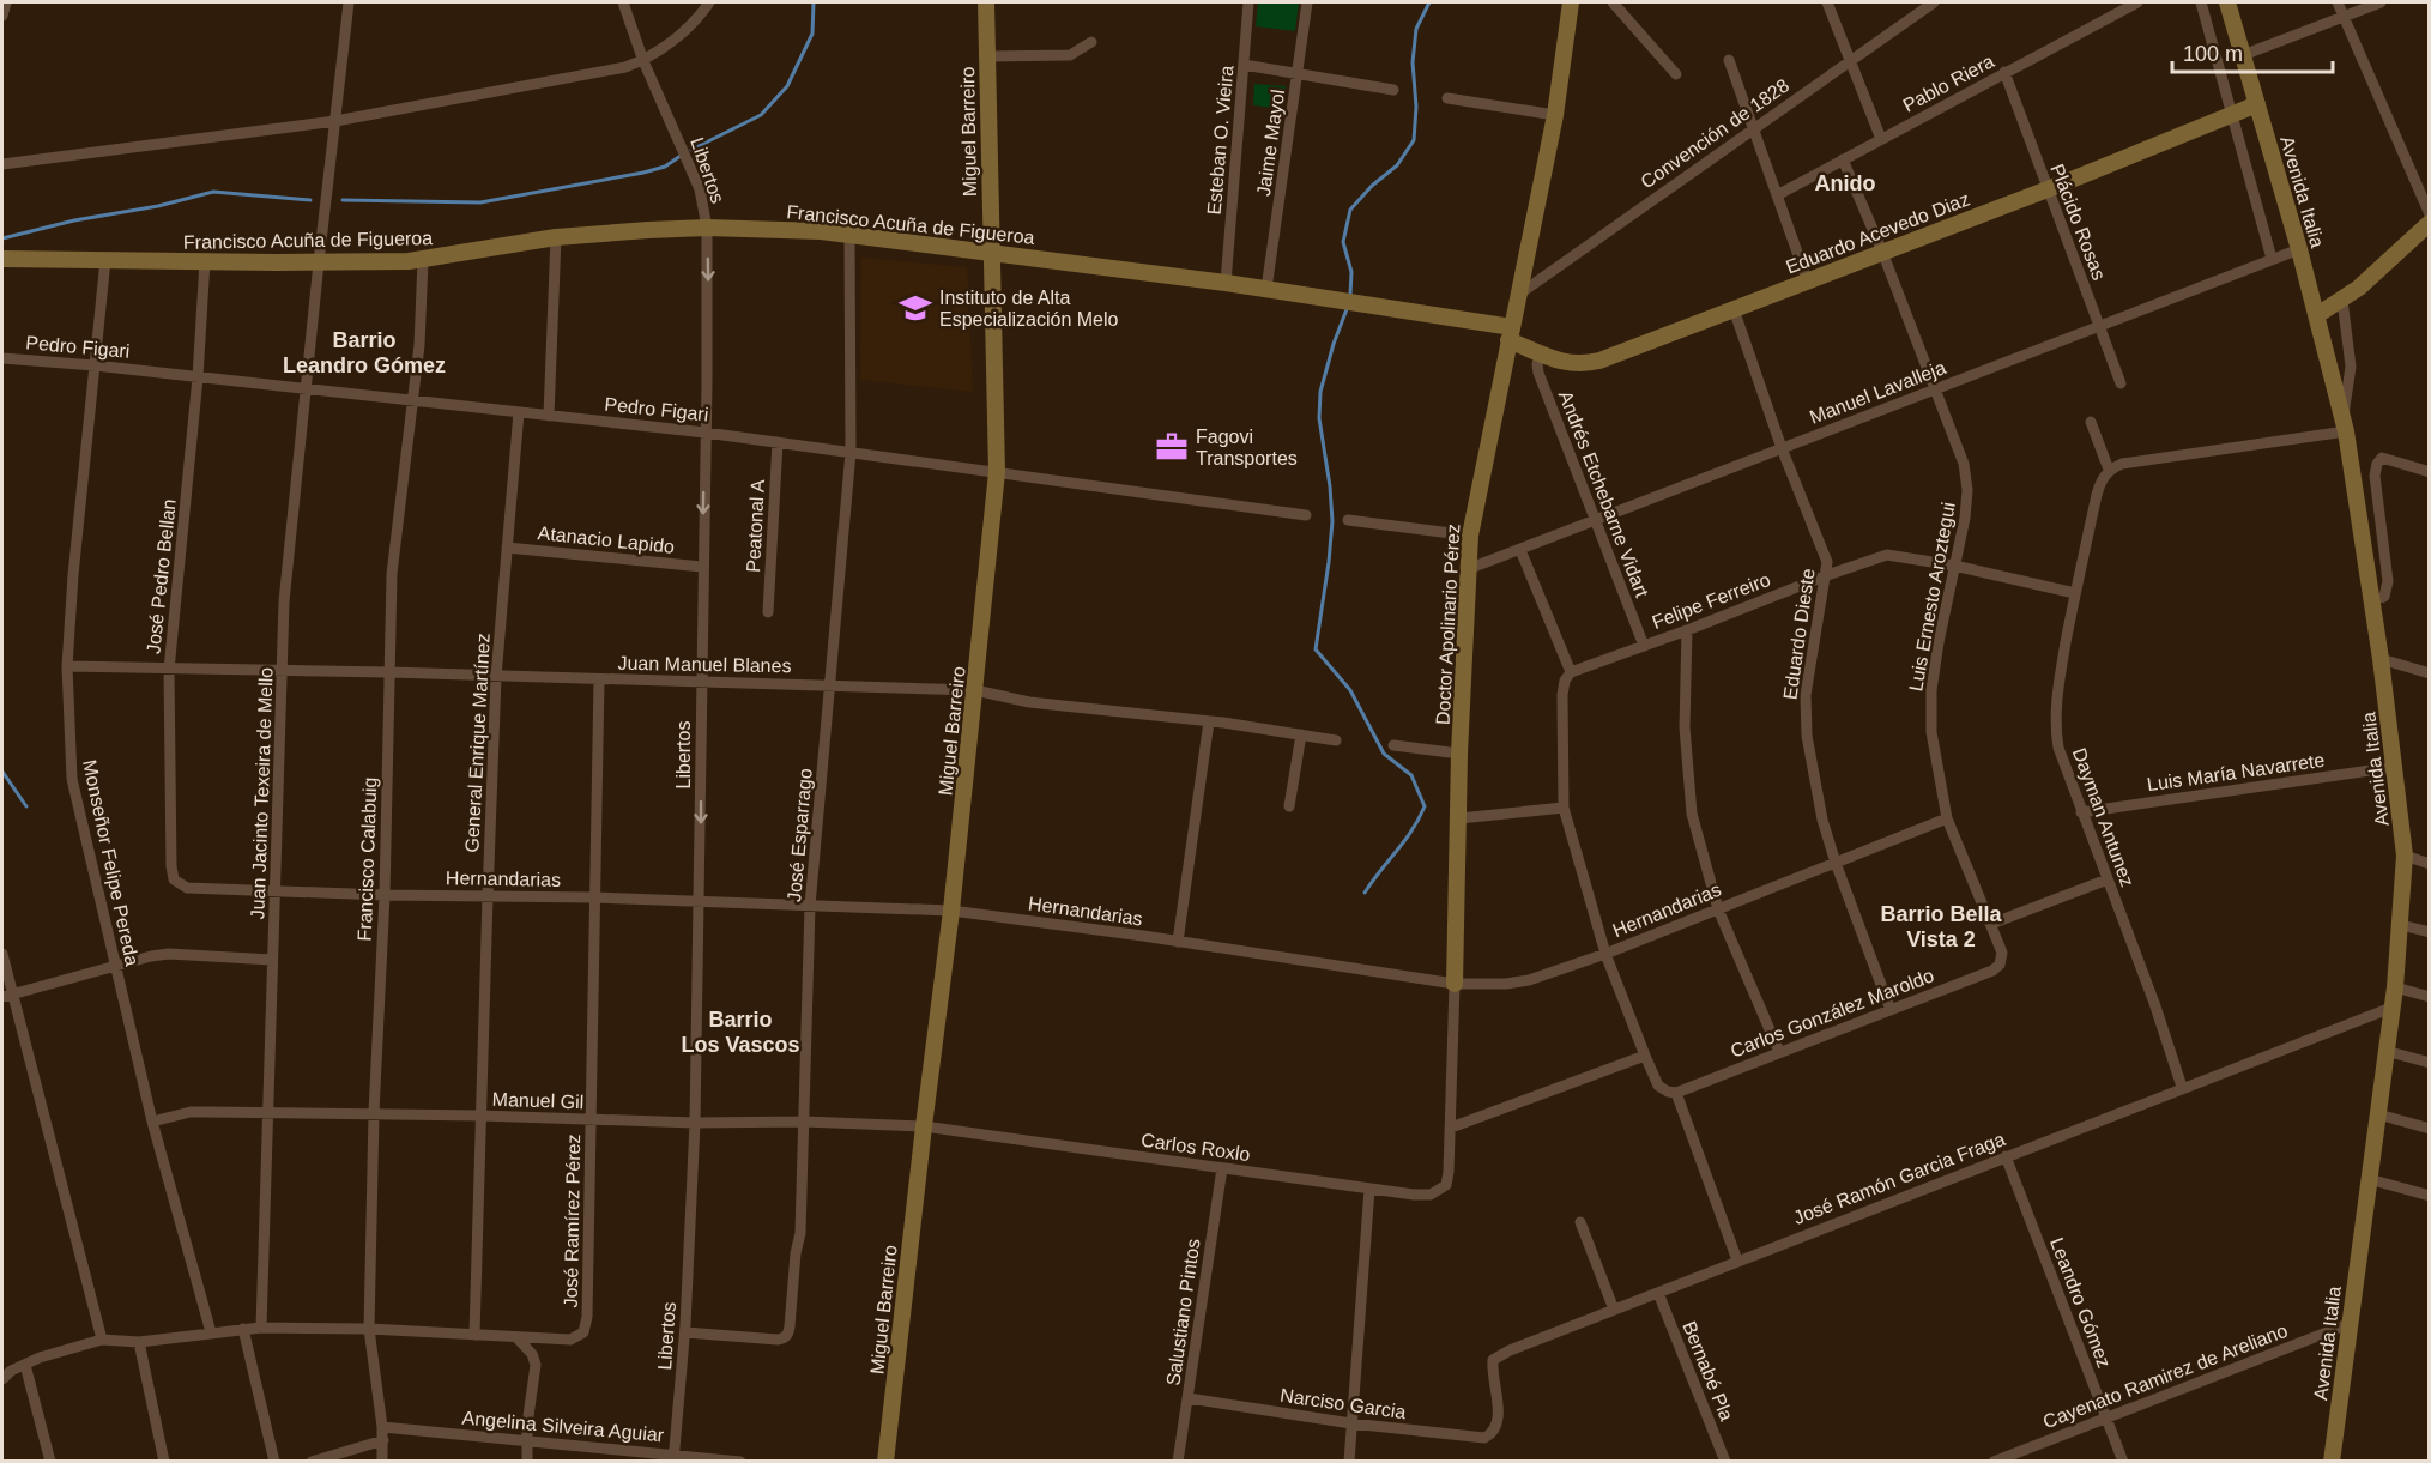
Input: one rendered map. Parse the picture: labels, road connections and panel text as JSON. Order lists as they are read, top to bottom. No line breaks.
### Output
{"streets":{"street":["Pablo Riera","Miguel Barreiro","Convención de 1828","Esteban O. Vieira","Jaime Mayol","Libertos","Avenida Italia","Plácido Rosas","Francisco Acuña de Figueroa","Eduardo Acevedo Diaz","Pedro Figari","Manuel Lavalleja","Andrés Etchebarne Vidart","Peatonal A","Atanacio Lapido","José Pedro Bellan","Luis Ernesto Aroztegui","Felipe Ferreiro","Doctor Apolinario Pérez","Eduardo Dieste","Juan Manuel Blanes","General Enrique Martínez","Luis María Navarrete","Juan Jacinto Texeira de Mello","Dayman Antunez","José Esparrago","Francisco Calabuig","Monseñor Felipe Pereda","Hernandarias","Carlos González Maroldo","Manuel Gil","Carlos Roxlo","José Ramón Garcia Fraga","José Ramírez Pérez","Leandro Gómez","Salustiano Pintos","Bernabé Pla","Cayenato Ramirez de Areliano","Narciso Garcia","Angelina Silveira Aguiar"]},"crossings":[["Pablo Riera","Plácido Rosas"],["Pablo Riera","Luis Ernesto Aroztegui"],["Miguel Barreiro","Francisco Acuña de Figueroa"],["Miguel Barreiro","Pedro Figari"],["Miguel Barreiro","Juan Manuel Blanes"],["Miguel Barreiro","Hernandarias"],["Miguel Barreiro","Manuel Gil"],["Miguel Barreiro","Carlos Roxlo"],["Convención de 1828","Doctor Apolinario Pérez"],["Esteban O. Vieira","Francisco Acuña de Figueroa"],["Jaime Mayol","Francisco Acuña de Figueroa"],["Libertos","Francisco Acuña de Figueroa"],["Libertos","Pedro Figari"],["Libertos","Atanacio Lapido"],["Libertos","Juan Manuel Blanes"],["Libertos","José Esparrago"],["Libertos","Hernandarias"],["Libertos","Manuel Gil"],["Libertos","Angelina Silveira Aguiar"],["Avenida Italia","Eduardo Acevedo Diaz"],["Avenida Italia","Manuel Lavalleja"],["Avenida Italia","Luis María Navarrete"],["Avenida Italia","José Ramón Garcia Fraga"],["Avenida Italia","Cayenato Ramirez de Areliano"],["Plácido Rosas","Eduardo Acevedo Diaz"],["Plácido Rosas","Manuel Lavalleja"],["Francisco Acuña de Figueroa","Eduardo Acevedo Diaz"],["Francisco Acuña de Figueroa","José Pedro Bellan"],["Francisco Acuña de Figueroa","Doctor Apolinario Pérez"],["Francisco Acuña de Figueroa","Juan Jacinto Texeira de Mello"],["Francisco Acuña de Figueroa","José Esparrago"],["Francisco Acuña de Figueroa","Francisco Calabuig"],["Francisco Acuña de Figueroa","Monseñor Felipe Pereda"],["Eduardo Acevedo Diaz","Andrés Etchebarne Vidart"],["Eduardo Acevedo Diaz","Luis Ernesto Aroztegui"],["Eduardo Acevedo Diaz","Doctor Apolinario Pérez"],["Eduardo Acevedo Diaz","Eduardo Dieste"],["Pedro Figari","Peatonal A"],["Pedro Figari","José Pedro Bellan"],["Pedro Figari","General Enrique Martínez"],["Pedro Figari","Juan Jacinto Texeira de Mello"],["Pedro Figari","José Esparrago"],["Pedro Figari","Francisco Calabuig"],["Pedro Figari","Monseñor Felipe Pereda"],["Manuel Lavalleja","Andrés Etchebarne Vidart"],["Manuel Lavalleja","Luis Ernesto Aroztegui"],["Manuel Lavalleja","Doctor Apolinario Pérez"],["Manuel Lavalleja","Eduardo Dieste"],["Andrés Etchebarne Vidart","Felipe Ferreiro"],["Atanacio Lapido","General Enrique Martínez"],["José Pedro Bellan","Juan Manuel Blanes"],["José Pedro Bellan","Hernandarias"],["Luis Ernesto Aroztegui","Felipe Ferreiro"],["Luis Ernesto Aroztegui","Hernandarias"],["Luis Ernesto Aroztegui","Carlos González Maroldo"],["Felipe Ferreiro","Eduardo Dieste"],["Felipe Ferreiro","Dayman Antunez"],["Doctor Apolinario Pérez","Hernandarias"],["Doctor Apolinario Pérez","Carlos Roxlo"],["Eduardo Dieste","Hernandarias"],["Eduardo Dieste","Carlos González Maroldo"],["Juan Manuel Blanes","General Enrique Martínez"],["Juan Manuel Blanes","Juan Jacinto Texeira de Mello"],["Juan Manuel Blanes","José Esparrago"],["Juan Manuel Blanes","Francisco Calabuig"],["Juan Manuel Blanes","Monseñor Felipe Pereda"],["Juan Manuel Blanes","José Ramírez Pérez"],["General Enrique Martínez","Hernandarias"],["General Enrique Martínez","Manuel Gil"],["Luis María Navarrete","Dayman Antunez"],["Juan Jacinto Texeira de Mello","Hernandarias"],["Juan Jacinto Texeira de Mello","Manuel Gil"],["Dayman Antunez","José Ramón Garcia Fraga"],["José Esparrago","Hernandarias"],["José Esparrago","Manuel Gil"],["Francisco Calabuig","Hernandarias"],["Francisco Calabuig","Manuel Gil"],["Francisco Calabuig","Angelina Silveira Aguiar"],["Monseñor Felipe Pereda","Manuel Gil"],["Hernandarias","José Ramírez Pérez"],["Manuel Gil","Carlos Roxlo"],["Manuel Gil","José Ramírez Pérez"],["Carlos Roxlo","Salustiano Pintos"],["José Ramón Garcia Fraga","Leandro Gómez"],["José Ramón Garcia Fraga","Bernabé Pla"],["José Ramón Garcia Fraga","Narciso Garcia"],["Leandro Gómez","Cayenato Ramirez de Areliano"],["Salustiano Pintos","Narciso Garcia"]],"one_way":["Libertos"],"districts":["Anido","Barrio Leandro Gómez","Barrio Bella Vista 2","Barrio Los Vascos"],"places":{"school or university":["Instituto de Alta Especialización Melo"],"office":["Fagovi Transportes"]},"scale_bar":"100 m"}
